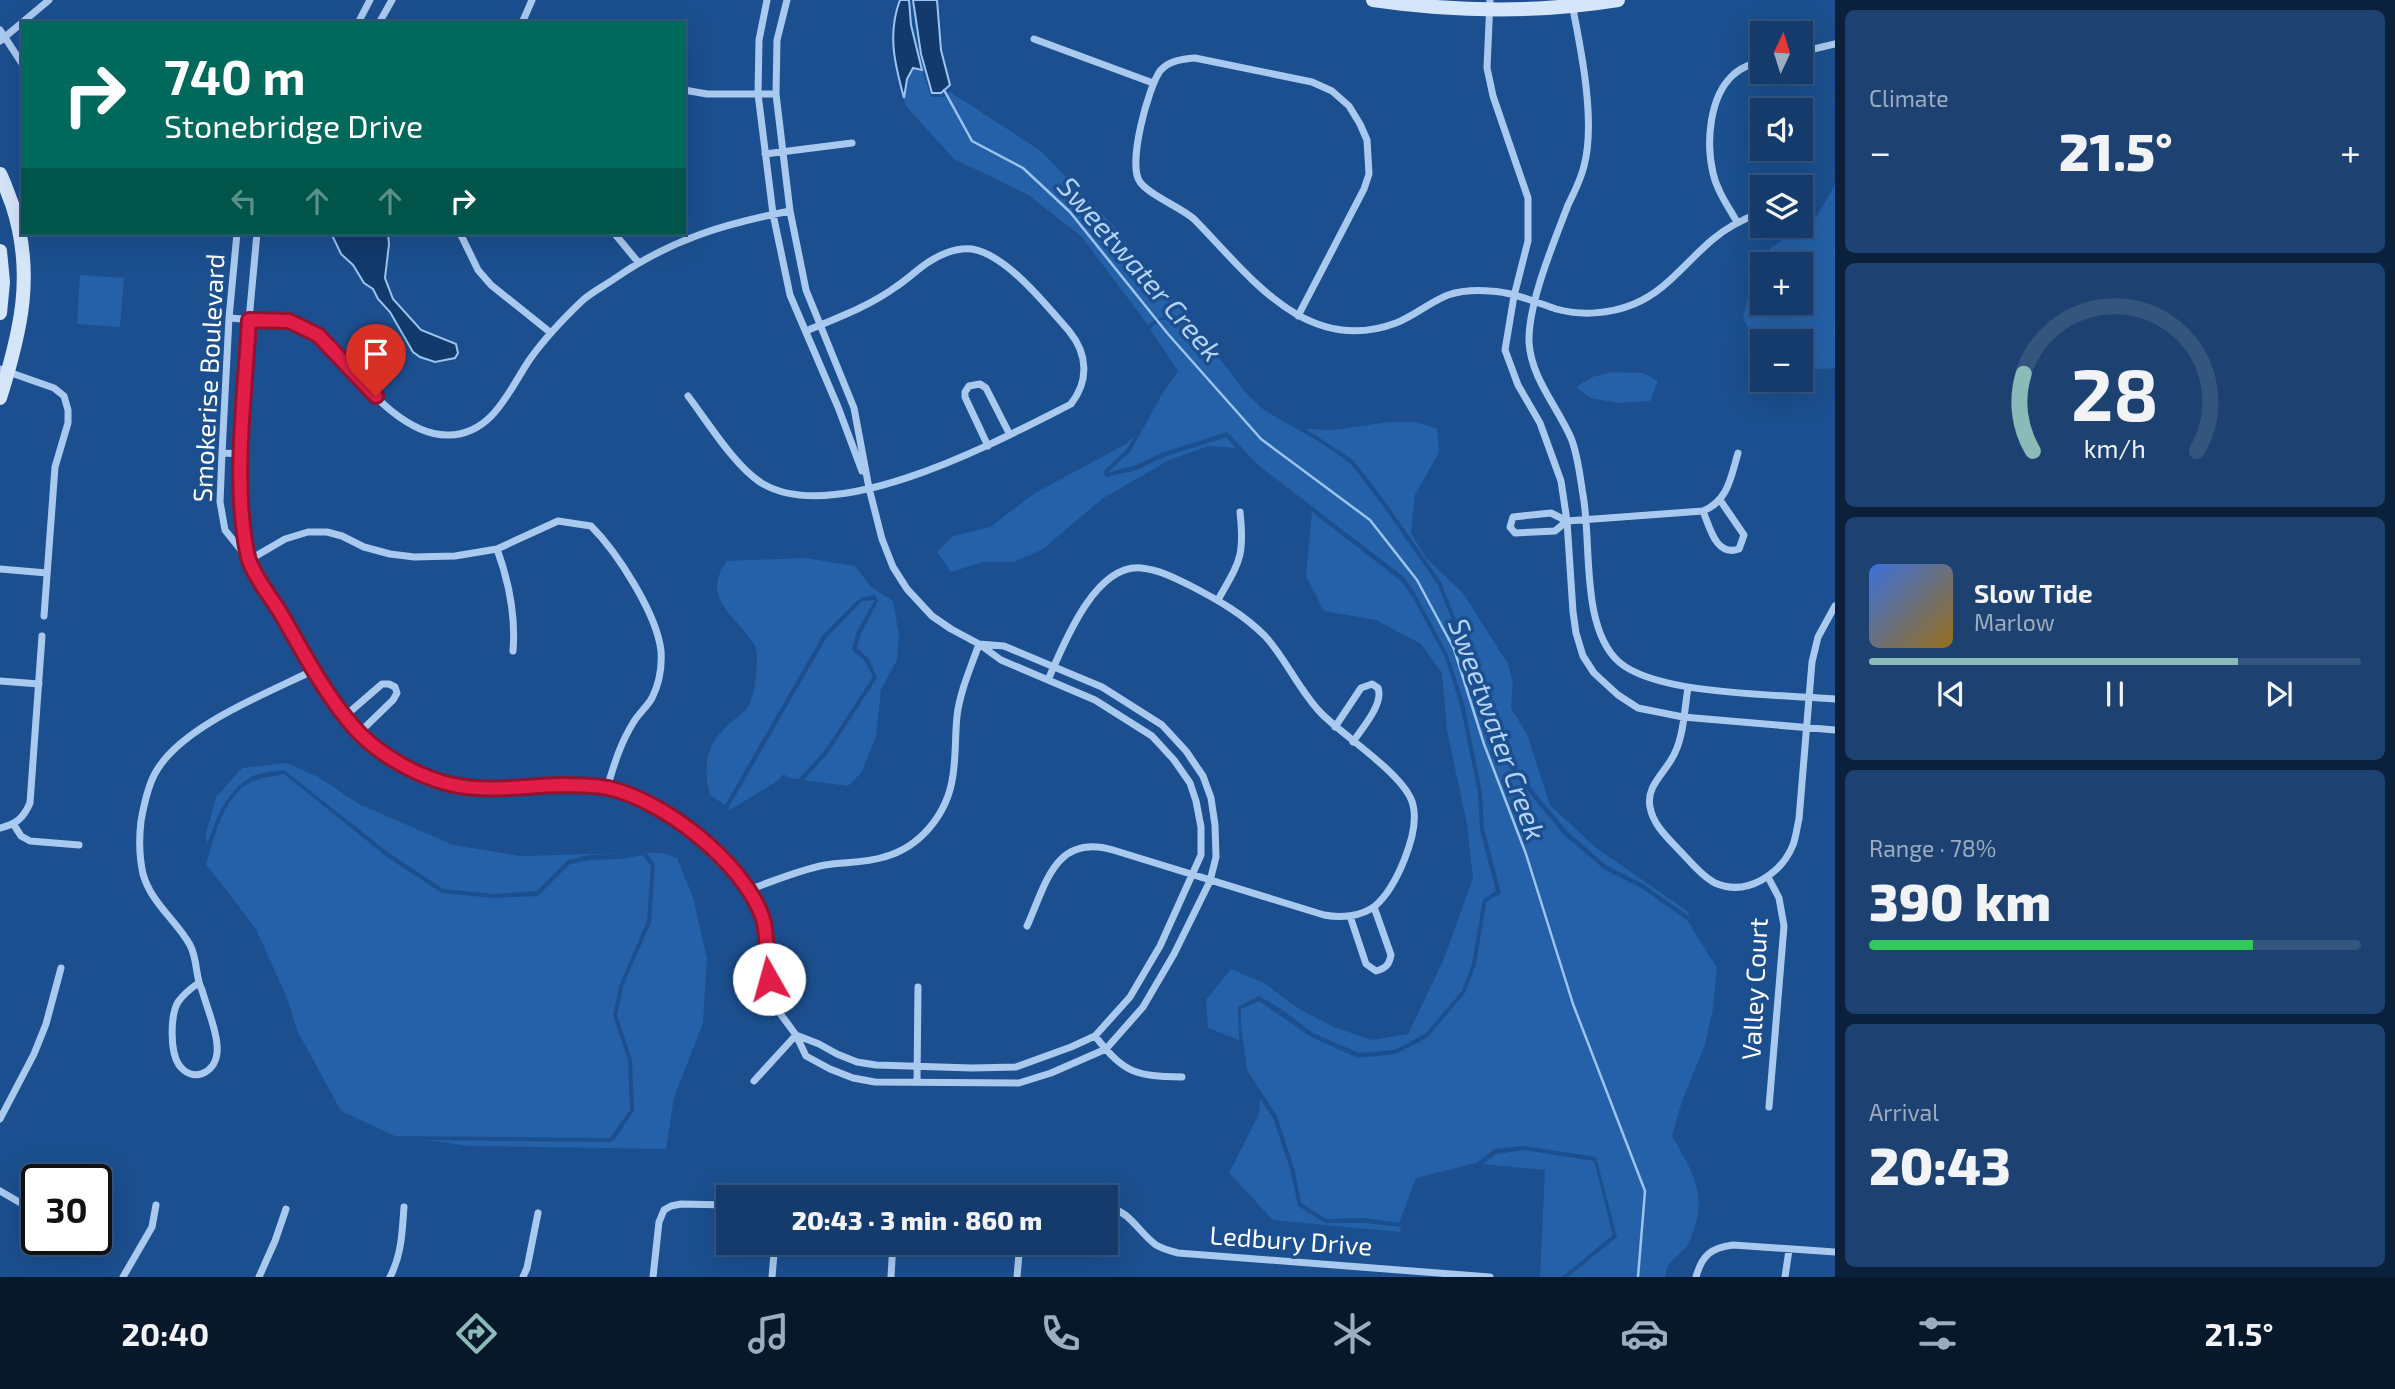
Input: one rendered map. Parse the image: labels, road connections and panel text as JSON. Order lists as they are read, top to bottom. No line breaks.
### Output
{"streets":{"street":["Smokerise Boulevard","Valley Court","Ledbury Drive"]},"water":["Sweetwater Creek"],"north":"top","page":{"tile":["Climate",["Range · 78%","390 km"],["Arrival","20:43"]],"map_buttons":["+","−"],"turn":["740 m","Stonebridge Drive"],"heat":["−","21.5°","+"],"song":["Slow Tide","Marlow"],"limit":"30","trip":"20:43 · 3 min · 860 m","tabs":["20:40","21.5°"],"gauge":["28","km/h"]}}
